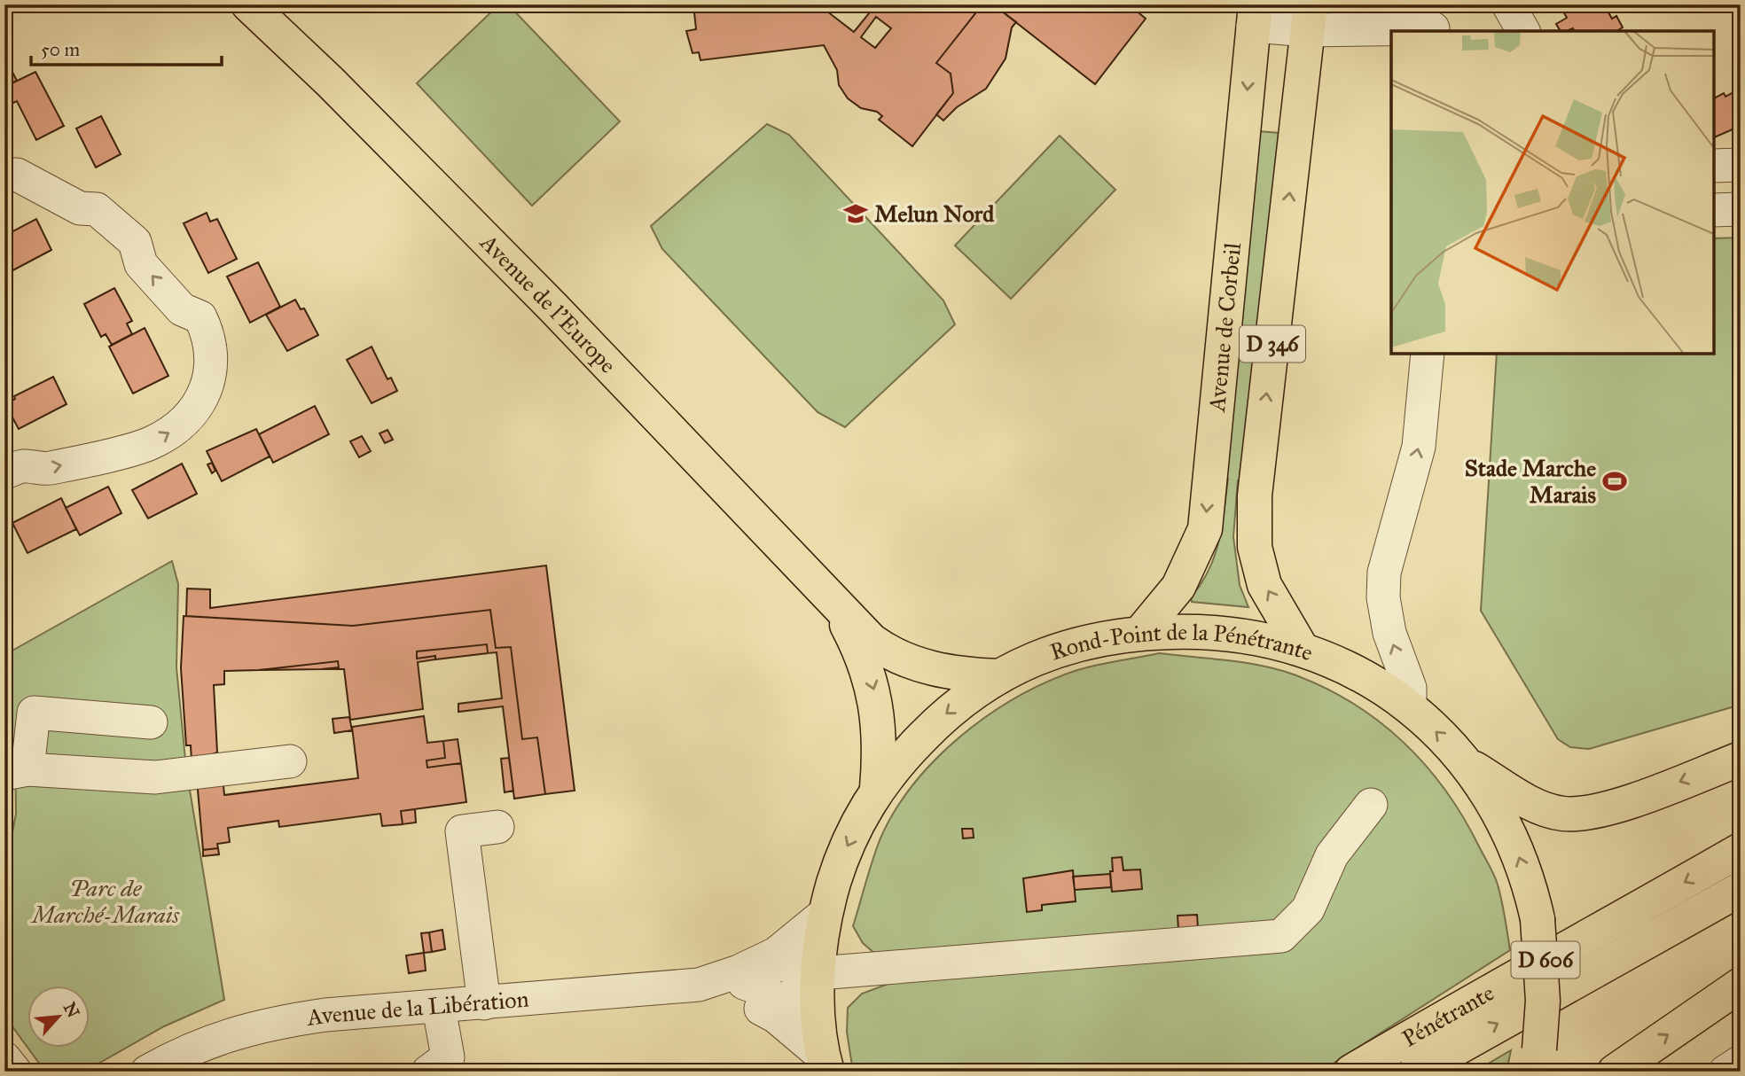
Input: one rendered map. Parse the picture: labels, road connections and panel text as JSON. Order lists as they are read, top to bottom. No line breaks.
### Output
{"streets":{"main road":["Avenue de l'Europe","Avenue de Corbeil","D 346","Rond-Point de la Pénétrante","D 606","Pénétrante"],"street":["Avenue de la Libération"]},"crossings":[["Avenue de l'Europe","Rond-Point de la Pénétrante"],["Avenue de Corbeil","Rond-Point de la Pénétrante"],["D 346","Rond-Point de la Pénétrante"],["Rond-Point de la Pénétrante","Avenue de la Libération"]],"parks":["Parc de Marché-Marais"],"places":{"school or university":["Melun Nord"],"sports":["Stade Marche Marais"]},"scale_bar":"50 m","north":"top right"}
